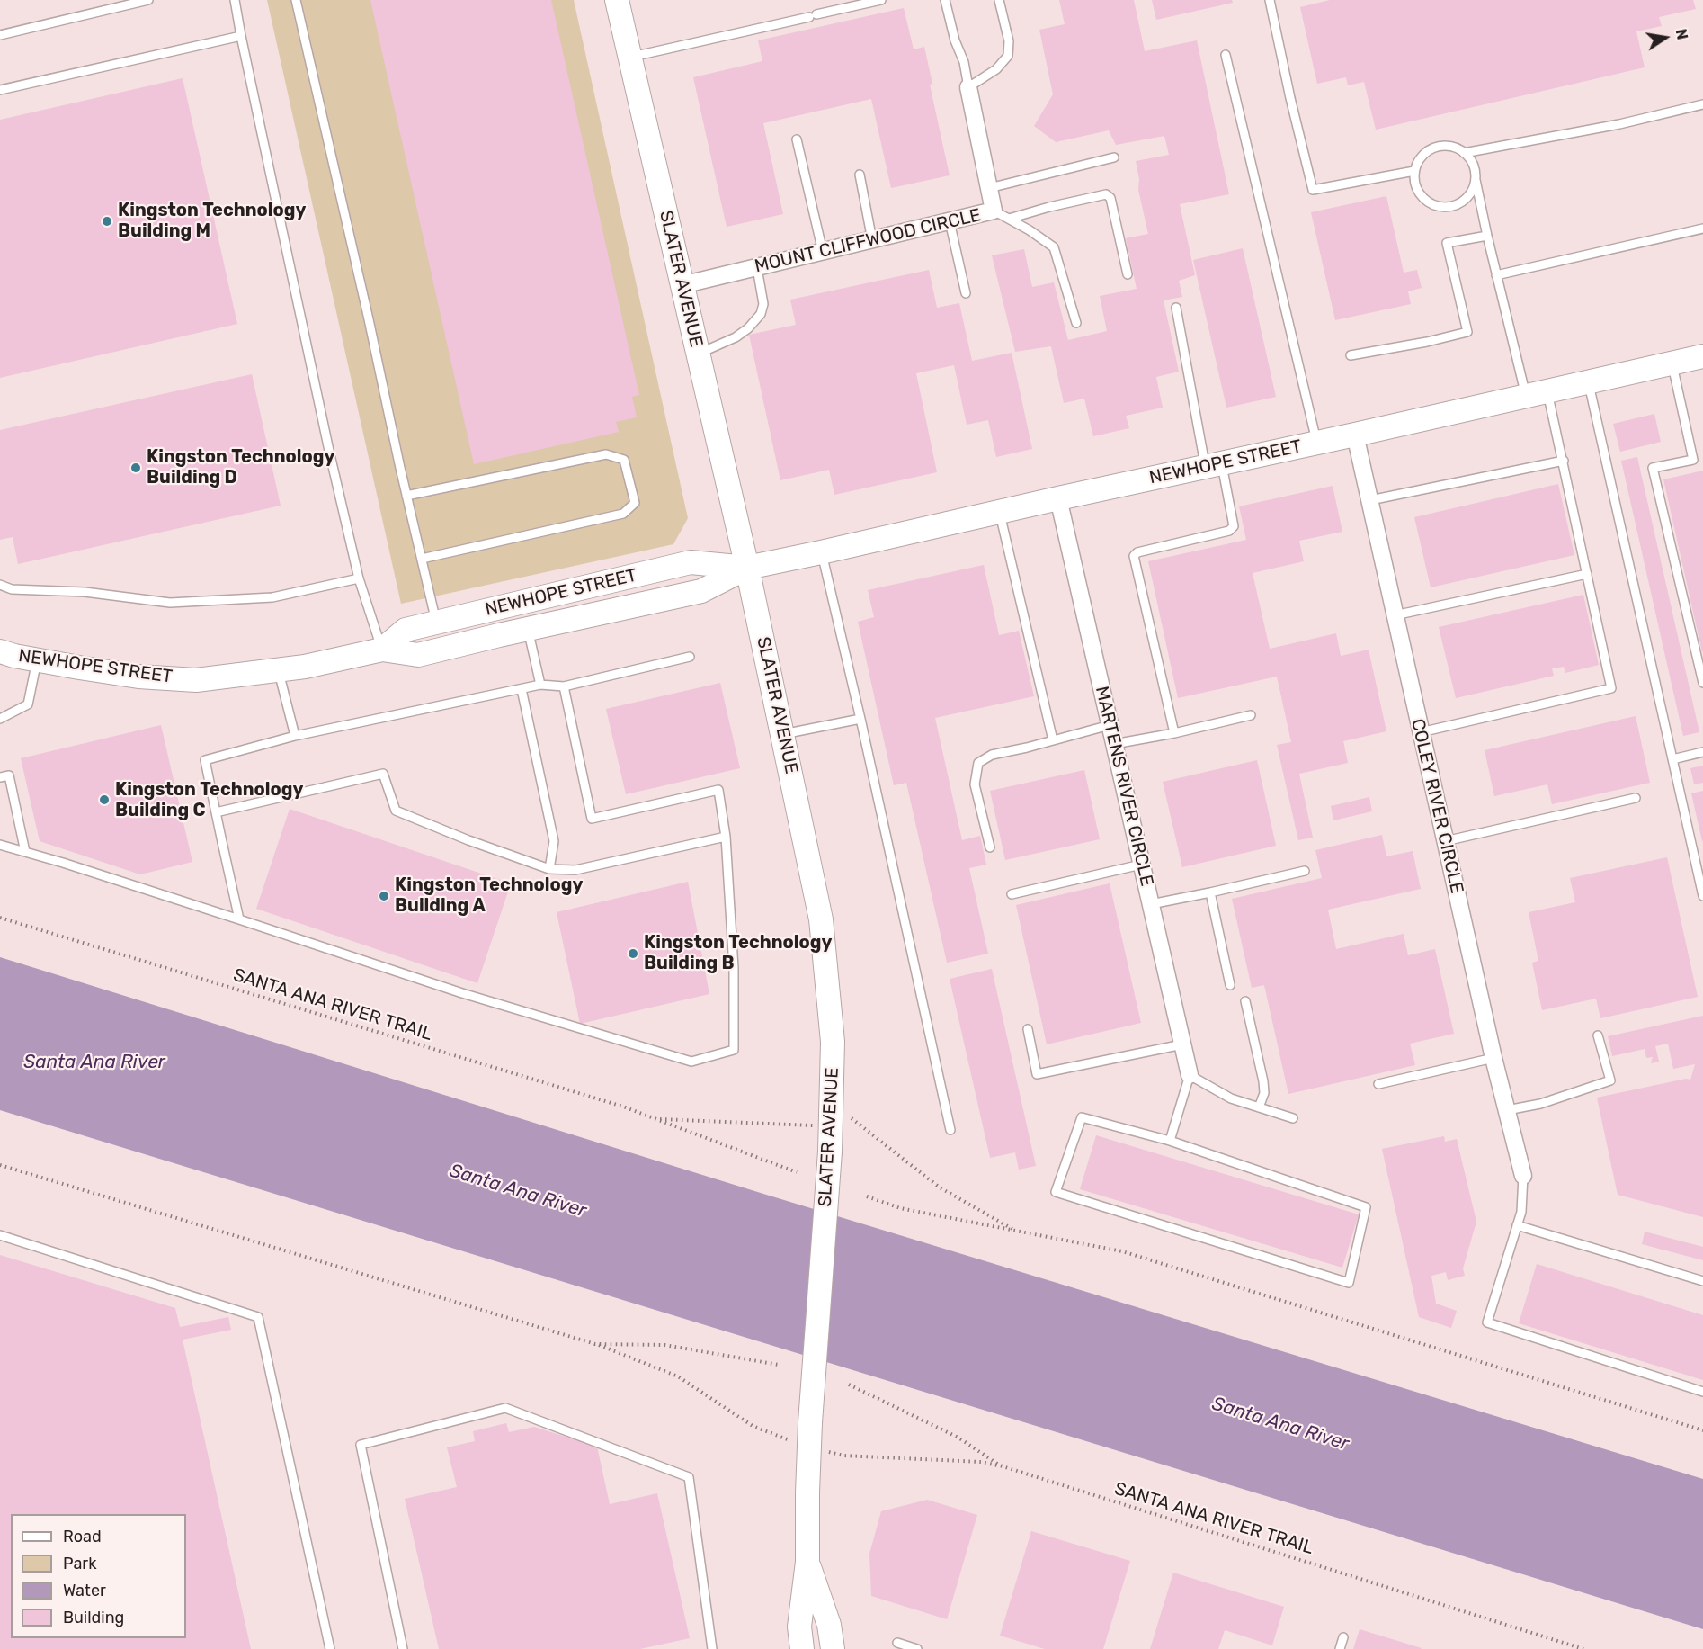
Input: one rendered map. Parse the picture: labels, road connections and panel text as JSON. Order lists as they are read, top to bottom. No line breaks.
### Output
{"streets":{"street":["MOUNT CLIFFWOOD CIRCLE","SLATER AVENUE","NEWHOPE STREET","MARTENS RIVER CIRCLE","COLEY RIVER CIRCLE"],"path":["SANTA ANA RIVER TRAIL"]},"crossings":[["MOUNT CLIFFWOOD CIRCLE","SLATER AVENUE"],["SLATER AVENUE","NEWHOPE STREET"],["SLATER AVENUE","SANTA ANA RIVER TRAIL"],["NEWHOPE STREET","MARTENS RIVER CIRCLE"],["NEWHOPE STREET","COLEY RIVER CIRCLE"]],"water":["Santa Ana River"],"places":["Kingston Technology Building M","Kingston Technology Building D","Kingston Technology Building C","Kingston Technology Building A","Kingston Technology Building B"],"legend":["Road","Park","Water","Building"],"north":"right"}
